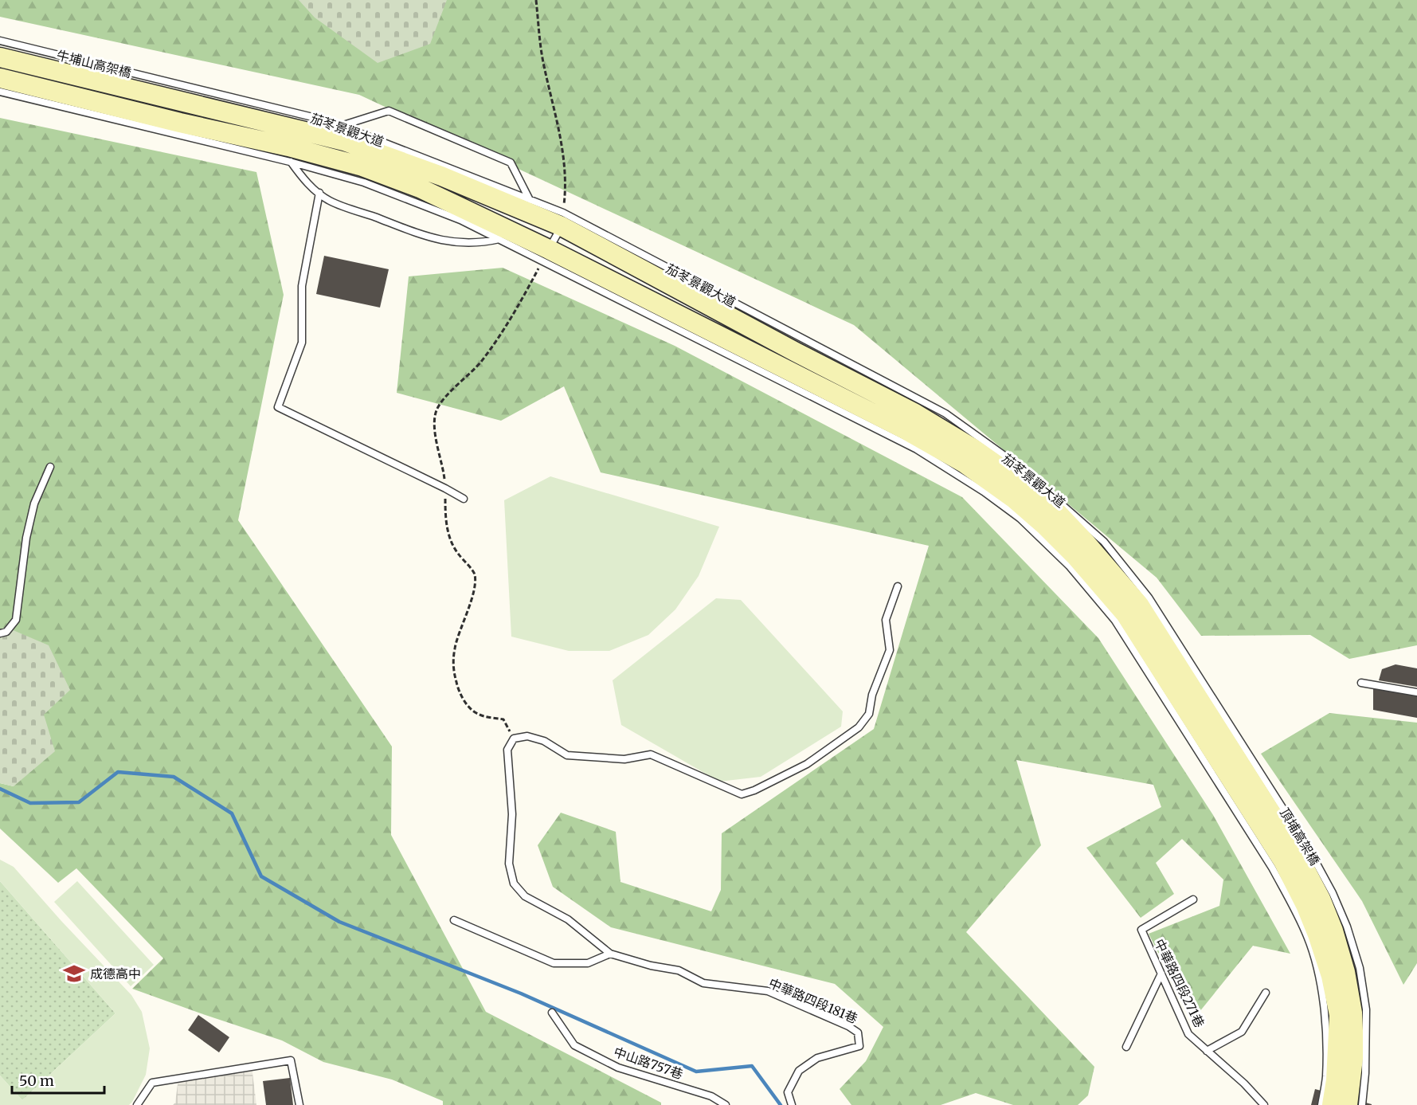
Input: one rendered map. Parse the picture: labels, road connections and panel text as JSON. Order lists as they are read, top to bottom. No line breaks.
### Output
{"streets":{"street":["牛埔山高架橋","茄苳景觀大道","頂埔高架橋"],"lane":["中華路四段271巷","中華路四段181巷","中山路757巷"]},"crossings":[["牛埔山高架橋","茄苳景觀大道"],["茄苳景觀大道","頂埔高架橋"]],"places":{"school or university":["成德高中"]},"scale_bar":"50 m"}
